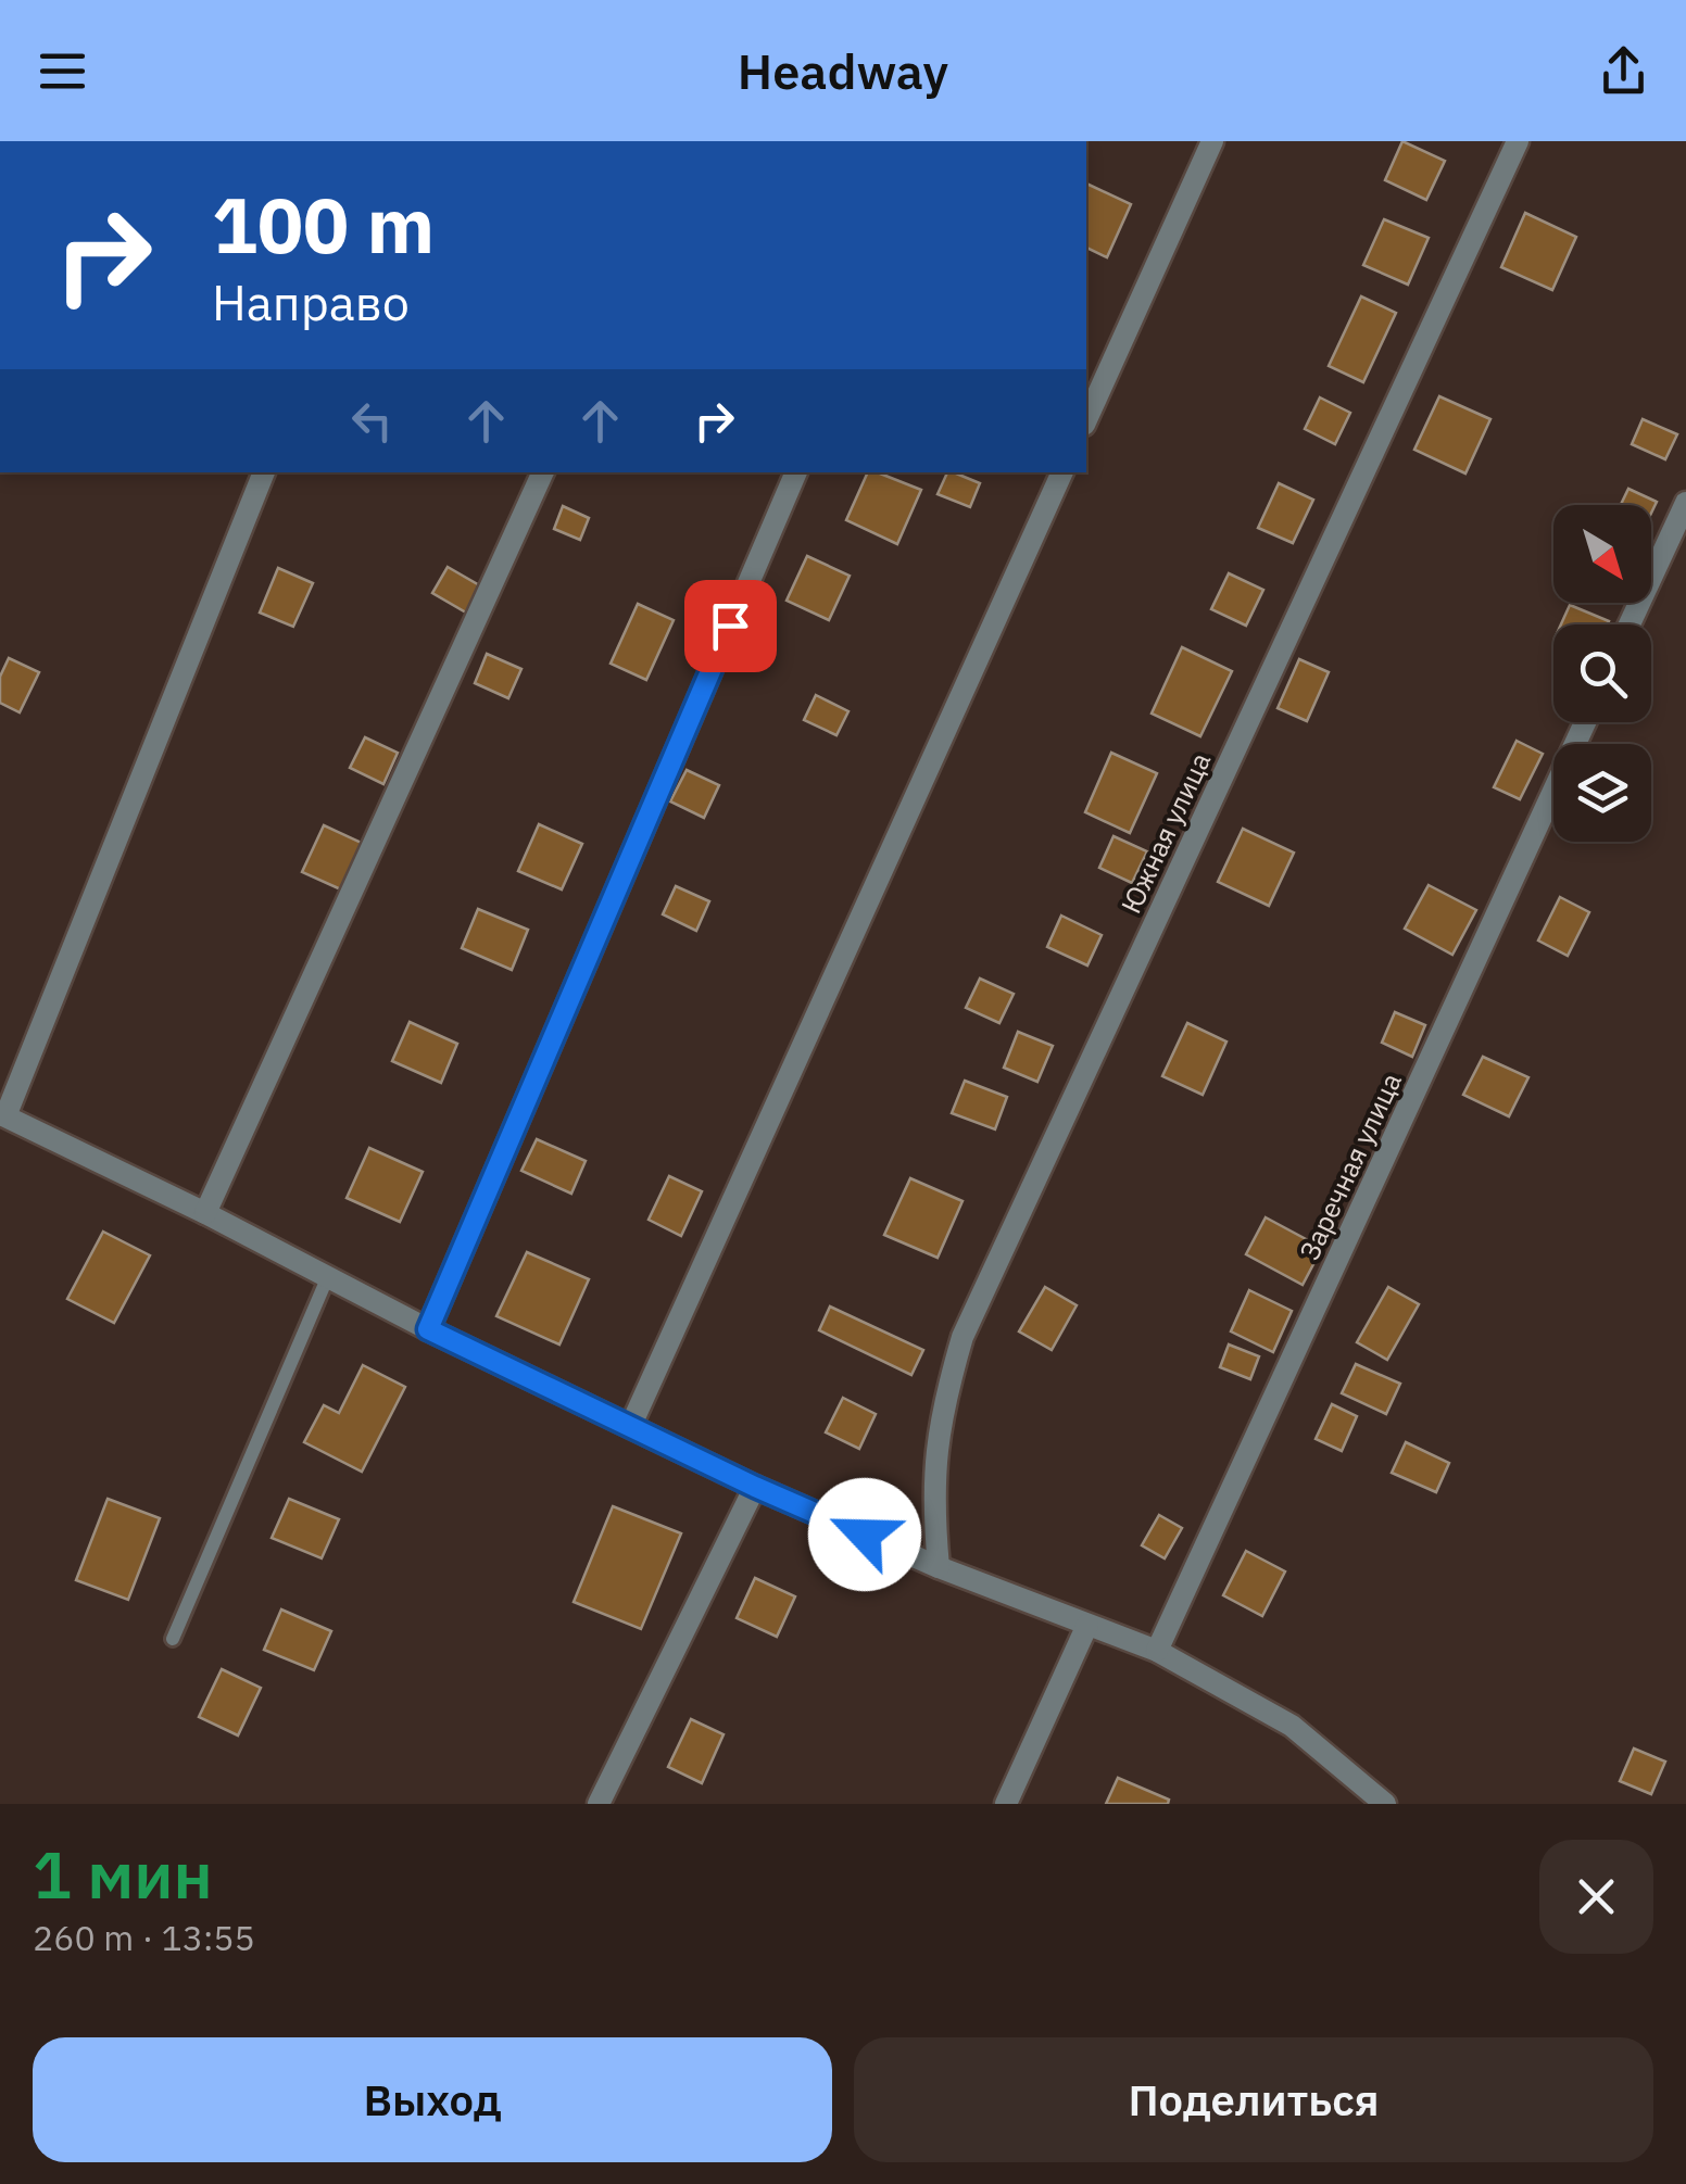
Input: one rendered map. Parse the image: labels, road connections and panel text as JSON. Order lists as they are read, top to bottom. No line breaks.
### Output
{"streets":{"street":["Южная улица","Заречная улица"]},"north":"bottom right","page":{"header":"Headway","turn":["100 m","Направо"],"heading":["1 мин","260 m · 13:55"],"buttons":["Выход","Поделиться"]}}
